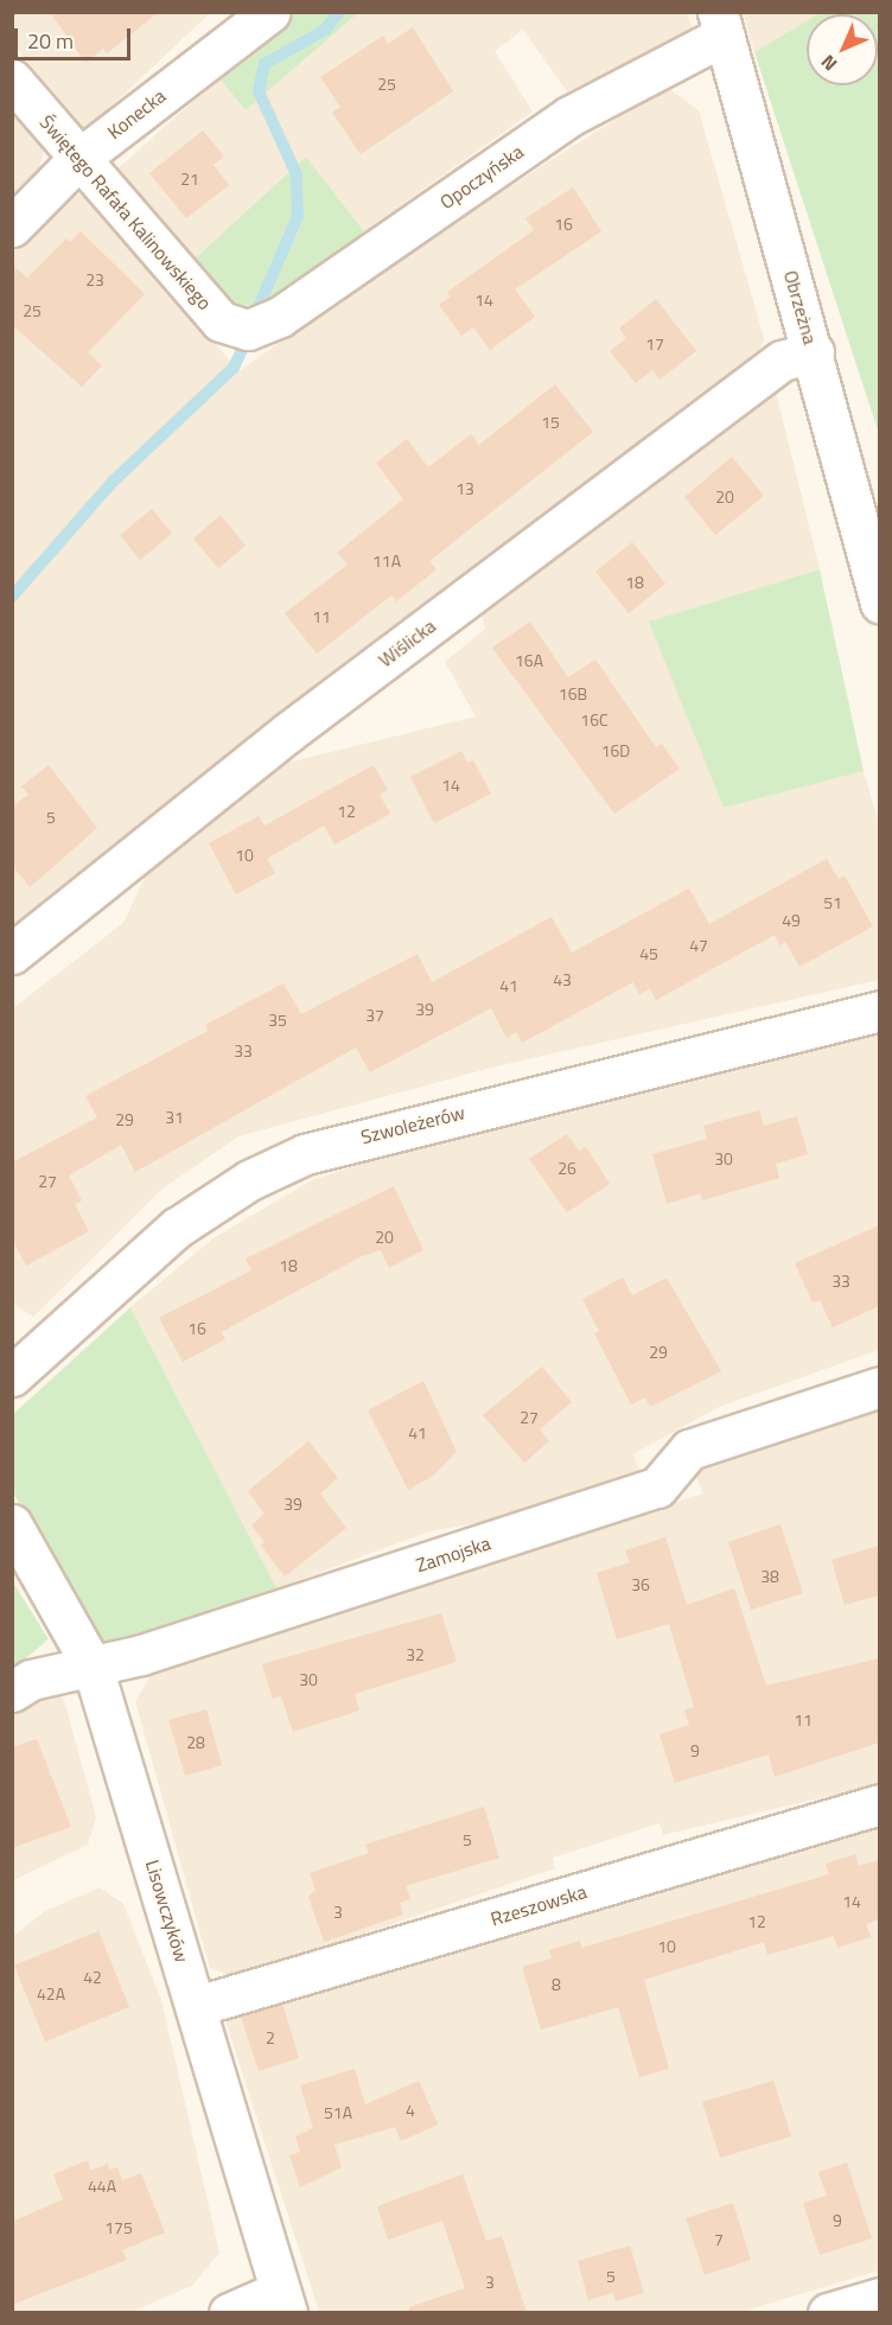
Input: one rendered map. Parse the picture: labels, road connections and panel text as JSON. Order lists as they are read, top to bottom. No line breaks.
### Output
{"streets":{"street":["Konecka","Opoczyńska","Świętego Rafała Kalinowskiego","Obrzeżna","Wiślicka","Szwoleżerów","Zamojska","Rzeszowska","Lisowczyków"]},"crossings":[["Konecka","Świętego Rafała Kalinowskiego"],["Opoczyńska","Świętego Rafała Kalinowskiego"],["Opoczyńska","Obrzeżna"],["Obrzeżna","Wiślicka"],["Zamojska","Lisowczyków"],["Rzeszowska","Lisowczyków"]],"house_numbers":["25","21","16","23","14","25","17","15","13","20","11A","18","11","16A","16B","16C","16D","14","12","5","10","51","49","47","45","43","41","39","37","35","33","31","29","30","26","27","20","18","33","16","29","27","41","39","38","36","32","30","11","28","9","5","14","3","12","10","42","8","42A","2","4","51A","44A","9","175","7","5","3"],"scale_bar":"20 m","north":"bottom left"}
